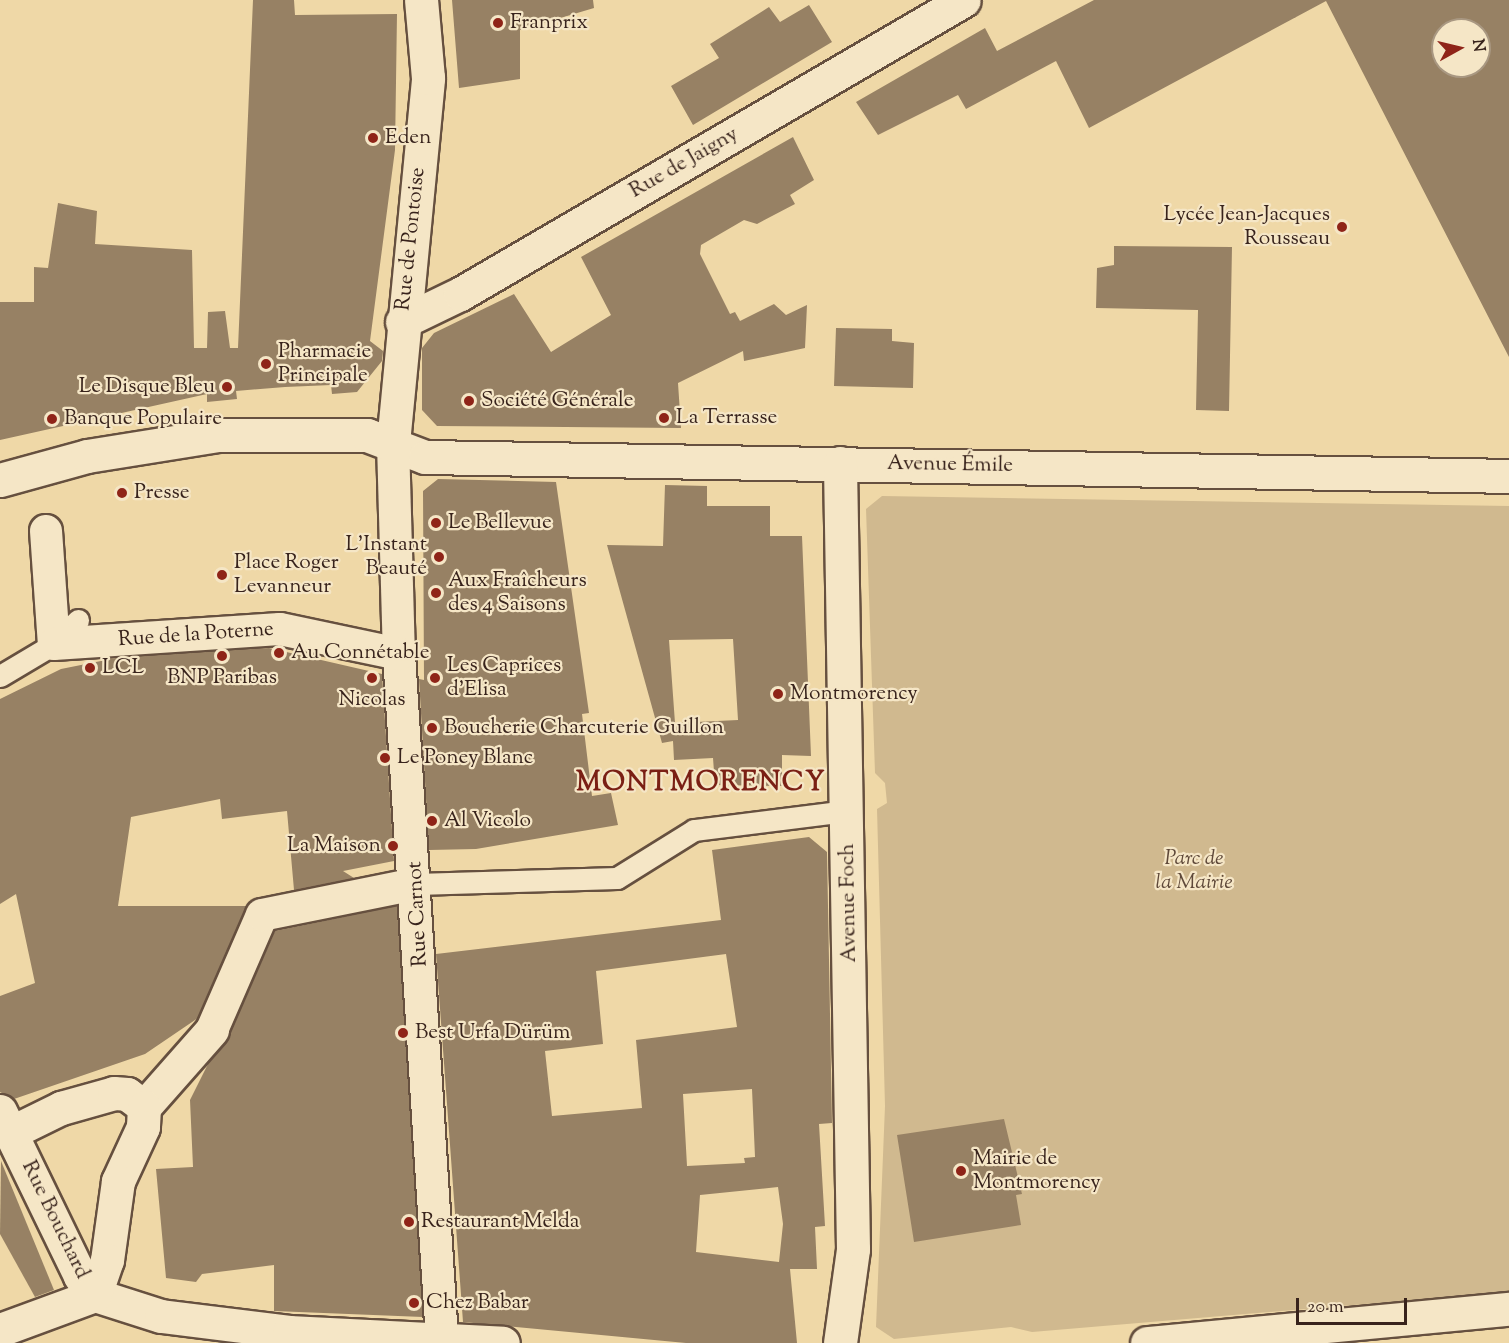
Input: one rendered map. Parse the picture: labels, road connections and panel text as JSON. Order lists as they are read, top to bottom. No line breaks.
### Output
{"streets":{"street":["Rue de Jaigny","Rue de Pontoise","Avenue Émile","Rue de la Poterne","Avenue Foch","Rue Carnot","Rue Bouchard"]},"crossings":[["Rue de Jaigny","Rue de Pontoise"],["Rue de Pontoise","Avenue Émile"],["Rue de Pontoise","Rue Carnot"],["Avenue Émile","Avenue Foch"],["Avenue Émile","Rue Carnot"],["Rue de la Poterne","Rue Carnot"]],"districts":["MONTMORENCY"],"parks":["Parc de la Mairie"],"places":["Franprix","Eden","Lycée Jean-Jacques Rousseau","Pharmacie Principale","Le Disque Bleu","Société Générale","La Terrasse","Banque Populaire","Presse","Le Bellevue","L'Instant Beauté","Place Roger Levanneur","Aux Fraîcheurs des 4 Saisons","Au Connétable","BNP Paribas","LCL","Nicolas","Les Caprices d'Elisa","Montmorency","Boucherie Charcuterie Guillon","Le Poney Blanc","Al Vicolo","La Maison","Best Urfa Dürüm","Mairie de Montmorency","Restaurant Melda","Chez Babar"],"scale_bar":"20 m","north":"right"}
